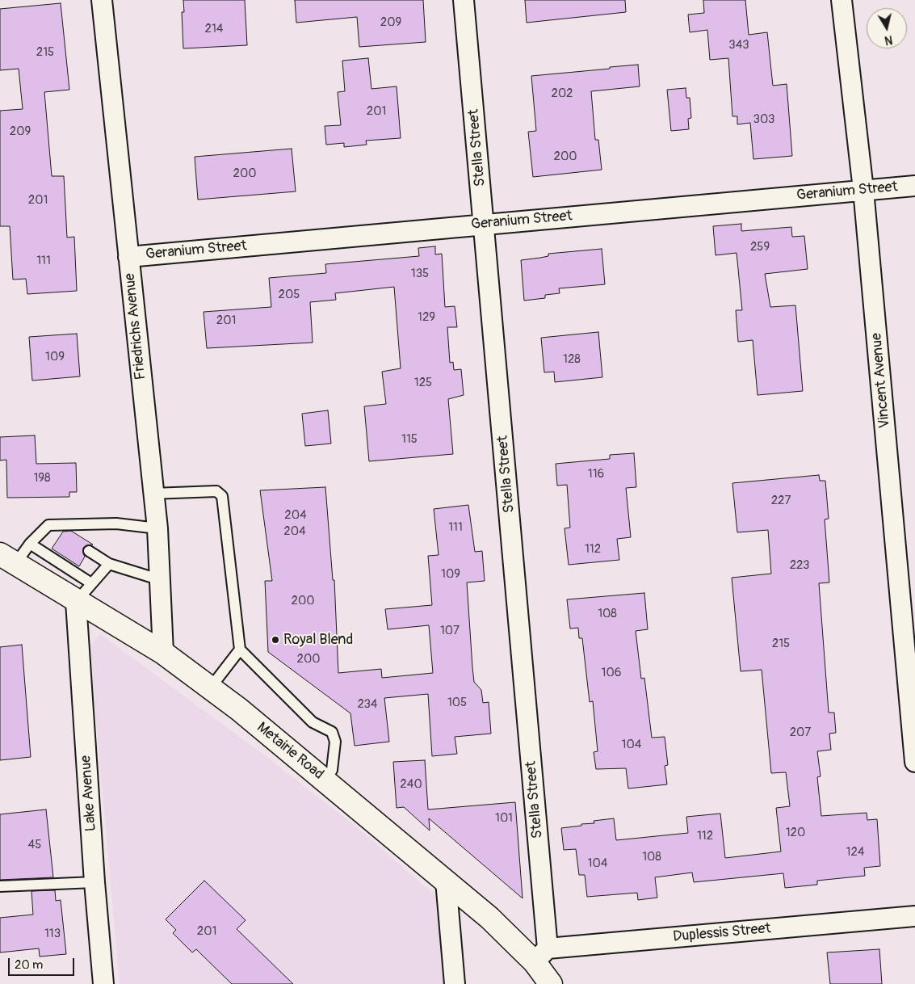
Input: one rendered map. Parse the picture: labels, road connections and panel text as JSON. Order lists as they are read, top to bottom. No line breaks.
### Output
{"streets":{"main road":["Metairie Road"],"street":["Stella Street","Geranium Street","Friedrichs Avenue","Vincent Avenue","Lake Avenue","Duplessis Street"]},"crossings":[["Stella Street","Geranium Street"],["Stella Street","Metairie Road"],["Stella Street","Duplessis Street"],["Geranium Street","Friedrichs Avenue"],["Geranium Street","Vincent Avenue"],["Friedrichs Avenue","Metairie Road"],["Metairie Road","Lake Avenue"],["Metairie Road","Duplessis Street"]],"places":["Royal Blend"],"house_numbers":["209","214","343","215","202","201","303","209","200","200","201","259","111","135","205","129","201","109","128","125","115","116","198","227","204","111","204","112","223","109","200","108","107","215","200","106","105","234","207","104","240","101","120","112","45","124","108","104","201","113"],"scale_bar":"20 m","north":"bottom"}
